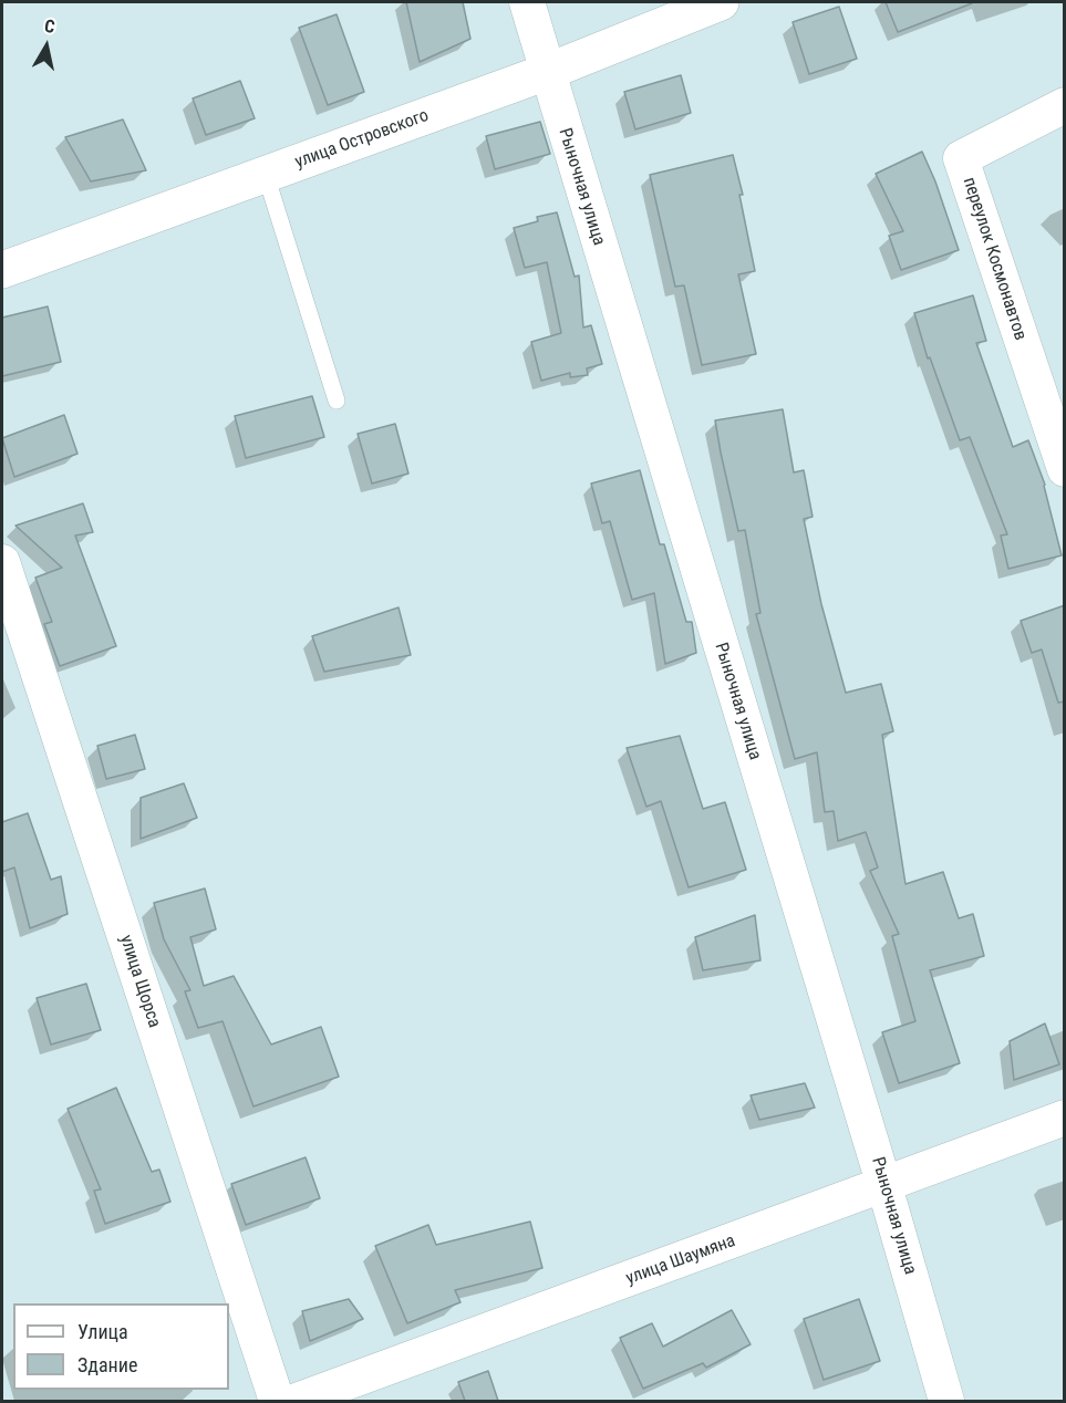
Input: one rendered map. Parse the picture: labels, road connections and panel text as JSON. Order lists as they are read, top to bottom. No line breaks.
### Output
{"streets":{"street":["улица Островского","Рыночная улица","переулок Космонавтов","улица Щорса","улица Шаумяна"]},"crossings":[["улица Островского","Рыночная улица"],["Рыночная улица","улица Шаумяна"]],"legend":["Улица","Здание"],"north":"top"}
